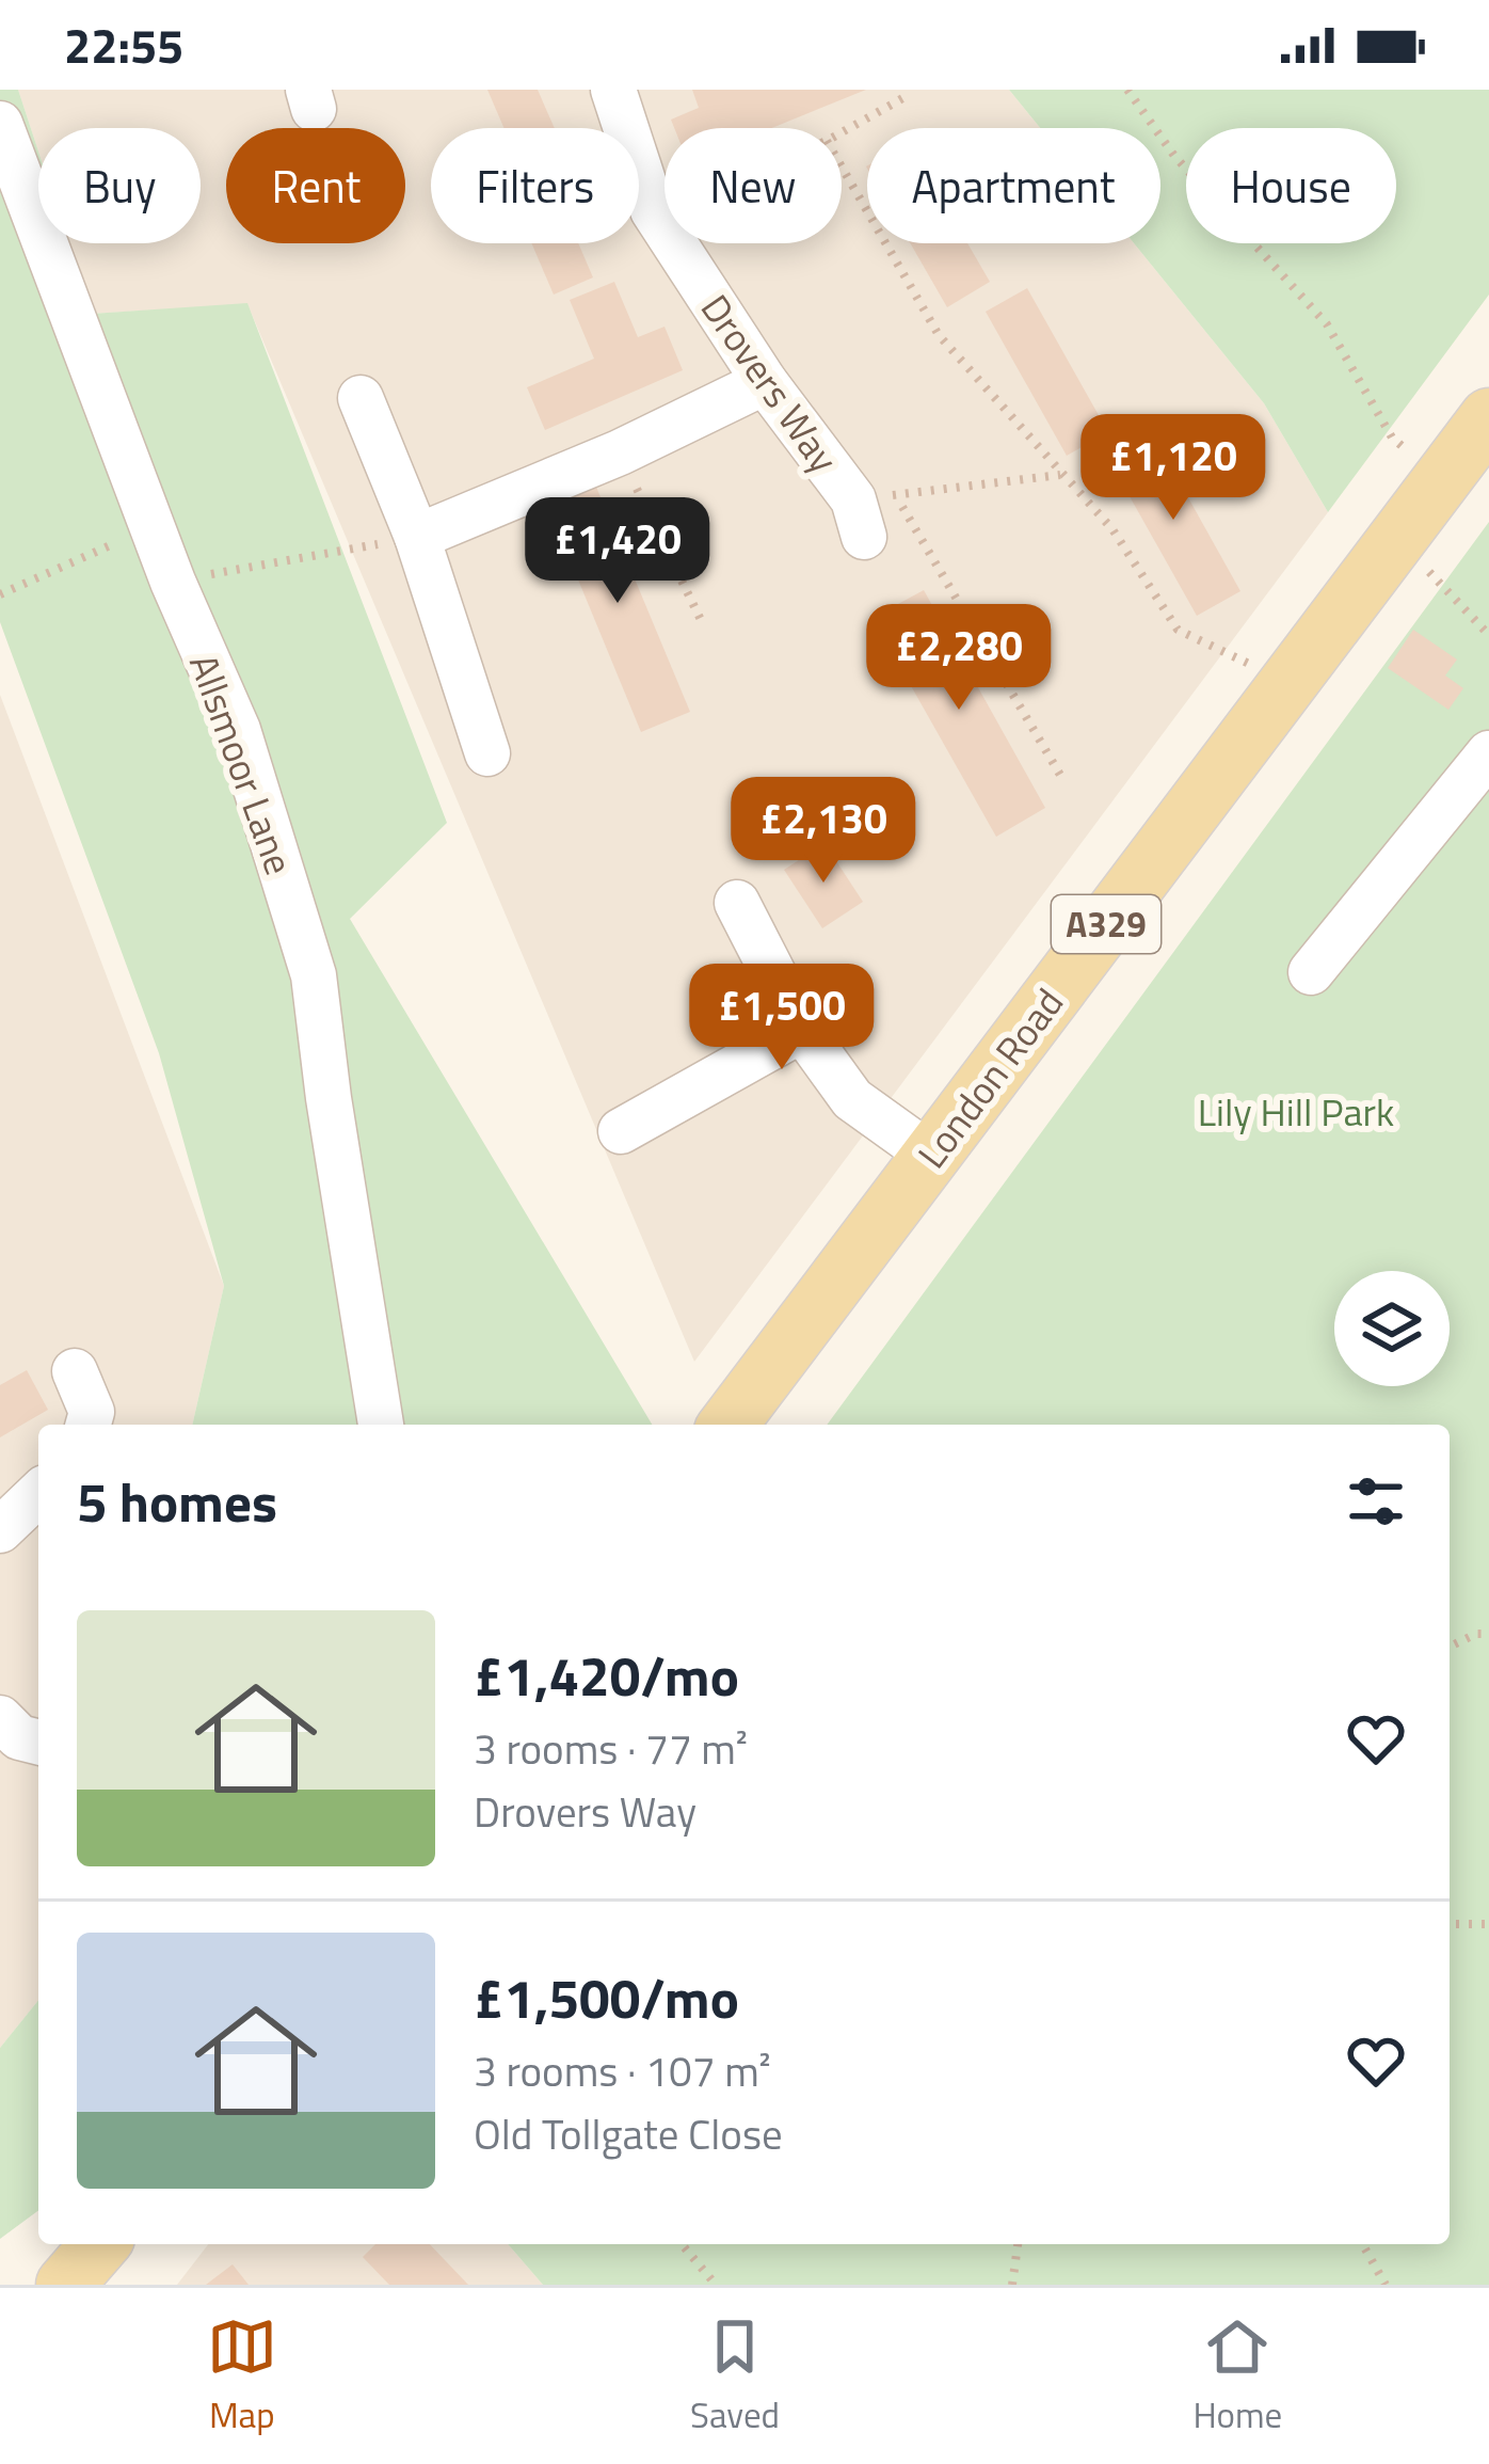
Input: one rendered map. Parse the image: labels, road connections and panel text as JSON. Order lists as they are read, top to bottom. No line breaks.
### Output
{"streets":{"main road":["A329","London Road"],"street":["Drovers Way","Allsmoor Lane"]},"parks":["Lily Hill Park"],"page":{"status":"22:55","chip":["Buy","Rent","Filters","New","Apartment","House"],"price":["£1,120","£1,420","£2,280","£2,130","£1,500"],"heading":"5 homes","list":[{"name":"£1,420/mo","note":"3 rooms · 77 m² · Drovers Way"},{"name":"£1,500/mo","note":"3 rooms · 107 m² · Old Tollgate Close"}],"tabs":["Map","Saved","Home"]}}
